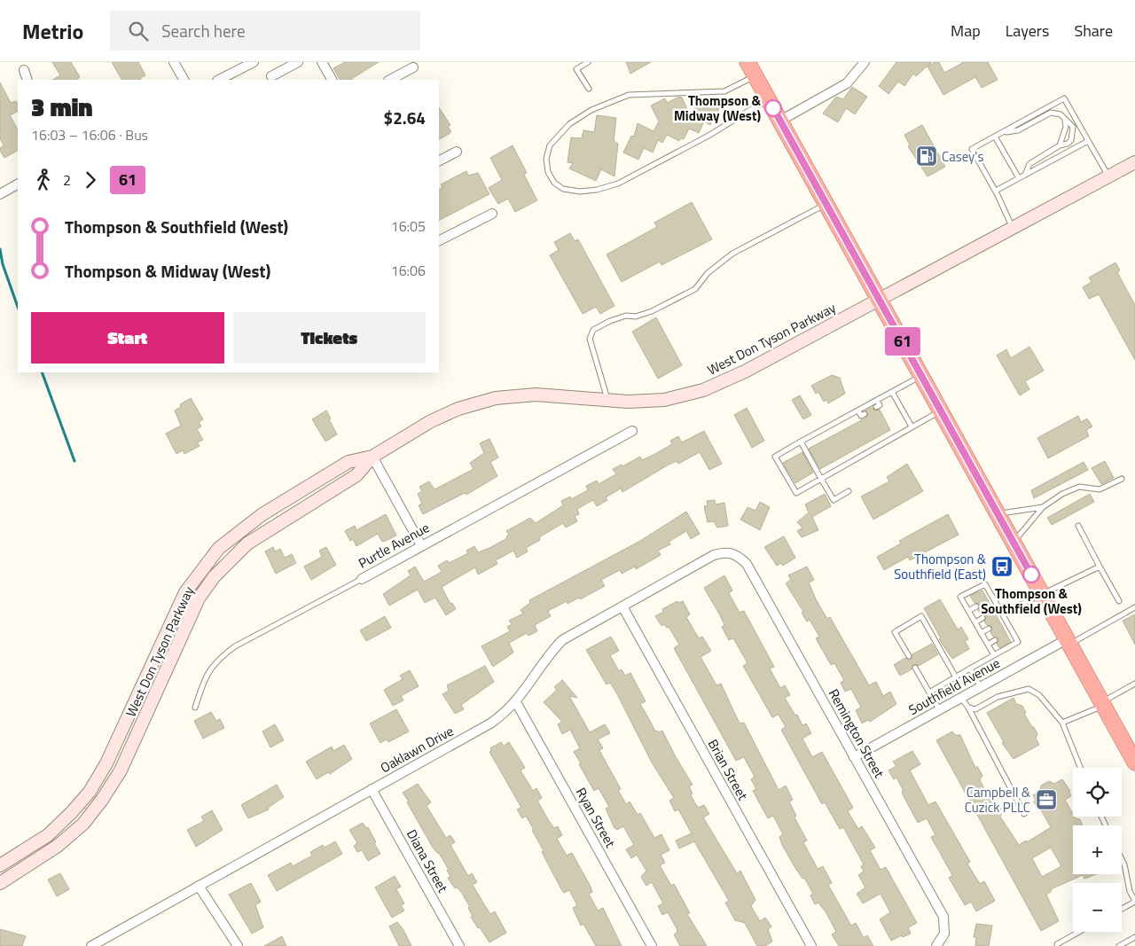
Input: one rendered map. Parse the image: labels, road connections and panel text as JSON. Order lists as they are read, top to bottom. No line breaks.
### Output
{"streets":{"main road":["West Don Tyson Parkway"],"street":["Purtle Avenue","Southfield Avenue","Remington Street","Oaklawn Drive","Brian Street","Ryan Street","Diana Street"]},"crossings":[["Southfield Avenue","Remington Street"],["Remington Street","Oaklawn Drive"],["Oaklawn Drive","Brian Street"],["Oaklawn Drive","Ryan Street"],["Oaklawn Drive","Diana Street"]],"places":{"other":["Thompson & Midway (West)","Thompson & Southfield (West)"],"fuel station":["Casey's"],"bus stop":["Thompson & Southfield (East)"],"office":["Campbell & Cuzick PLLC"]},"lines":["bus line 61"],"page":{"header":"Metrio","search":"Search here","nav":["Map","Layers","Share"],"on_map":"61","heading":["3 min","16:03 – 16:06 · Bus","$2.64"],"legs":["2","61"],"list":[{"name":"Thompson & Southfield (West)","value":"16:05"},{"name":"Thompson & Midway (West)","value":"16:06"}],"buttons":["Start","Tickets"],"map_buttons":["+","−"]}}
